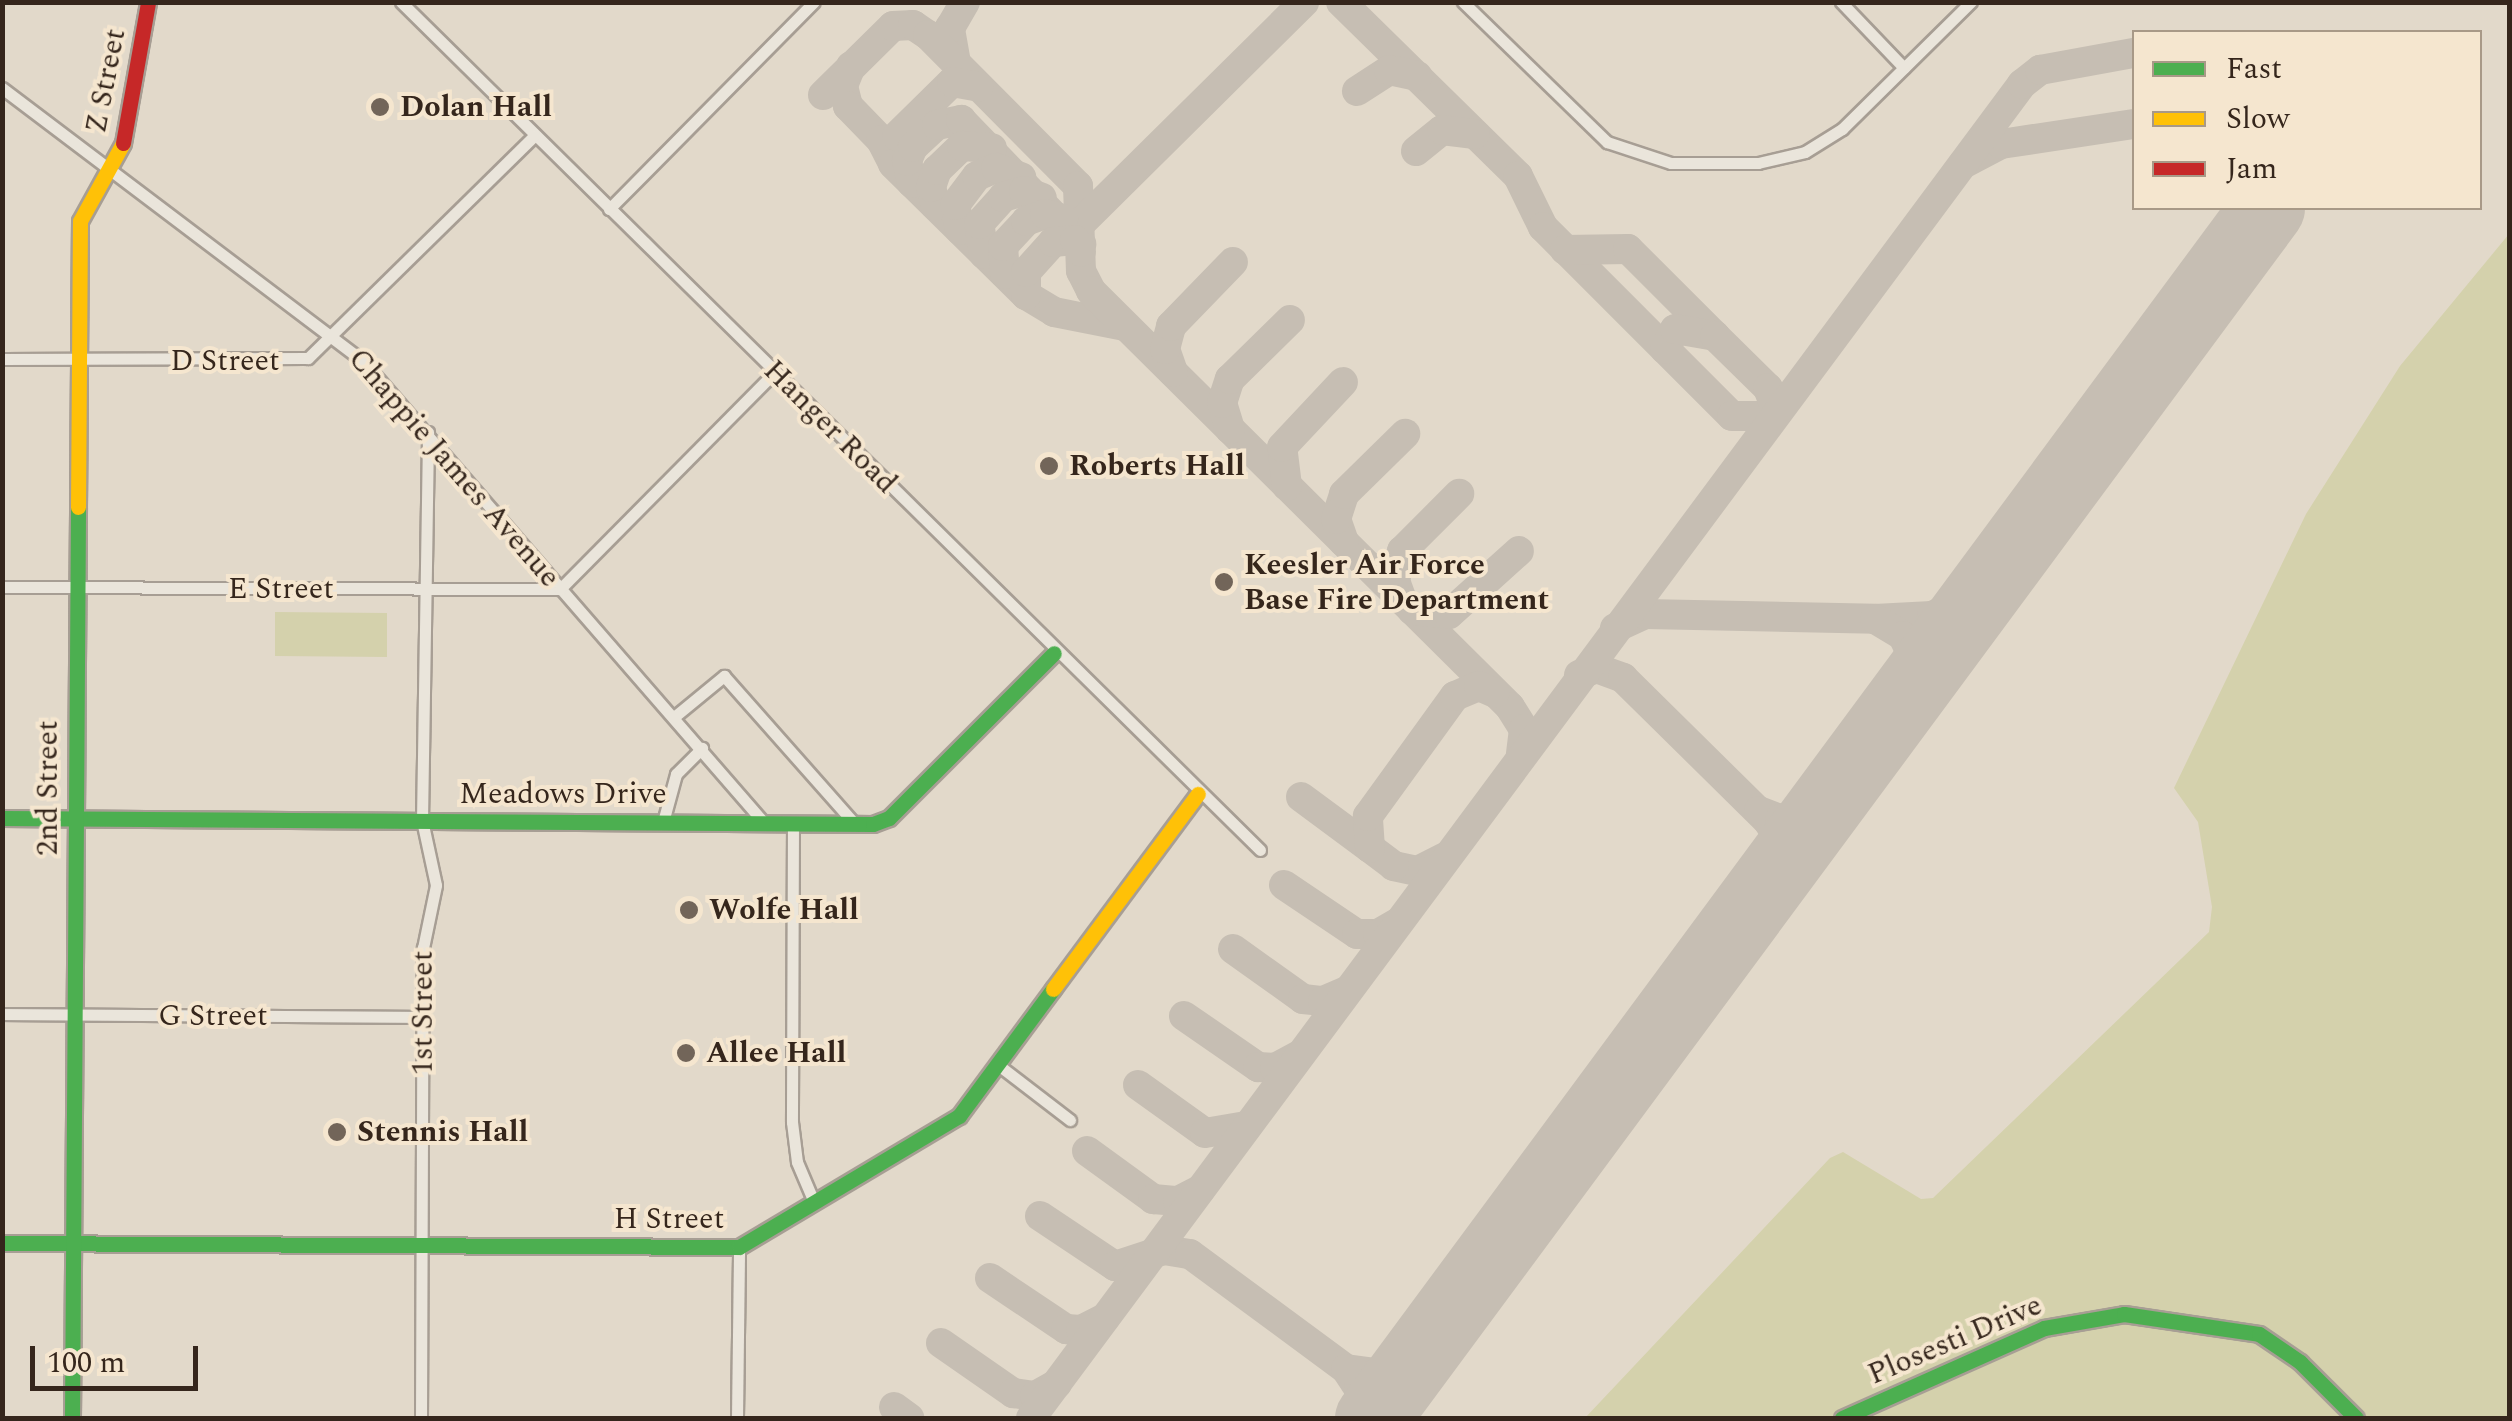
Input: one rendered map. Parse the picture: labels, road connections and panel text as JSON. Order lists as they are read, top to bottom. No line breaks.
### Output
{"streets":{"street":["Z Street","D Street","Hanger Road","Chappie James Avenue","E Street","2nd Street","Meadows Drive","1st Street","G Street","H Street","Plosesti Drive"]},"crossings":[["Z Street","Chappie James Avenue"],["Z Street","2nd Street"],["D Street","Hanger Road"],["D Street","Chappie James Avenue"],["D Street","2nd Street"],["Hanger Road","Meadows Drive"],["Hanger Road","H Street"],["Chappie James Avenue","E Street"],["Chappie James Avenue","2nd Street"],["Chappie James Avenue","Meadows Drive"],["Chappie James Avenue","1st Street"],["E Street","2nd Street"],["E Street","1st Street"],["2nd Street","Meadows Drive"],["2nd Street","G Street"],["2nd Street","H Street"],["Meadows Drive","1st Street"],["1st Street","G Street"],["1st Street","H Street"]],"places":["Dolan Hall","Roberts Hall","Keesler Air Force Base Fire Department","Wolfe Hall","Allee Hall","Stennis Hall"],"legend":["Fast","Slow","Jam"],"scale_bar":"100 m"}
